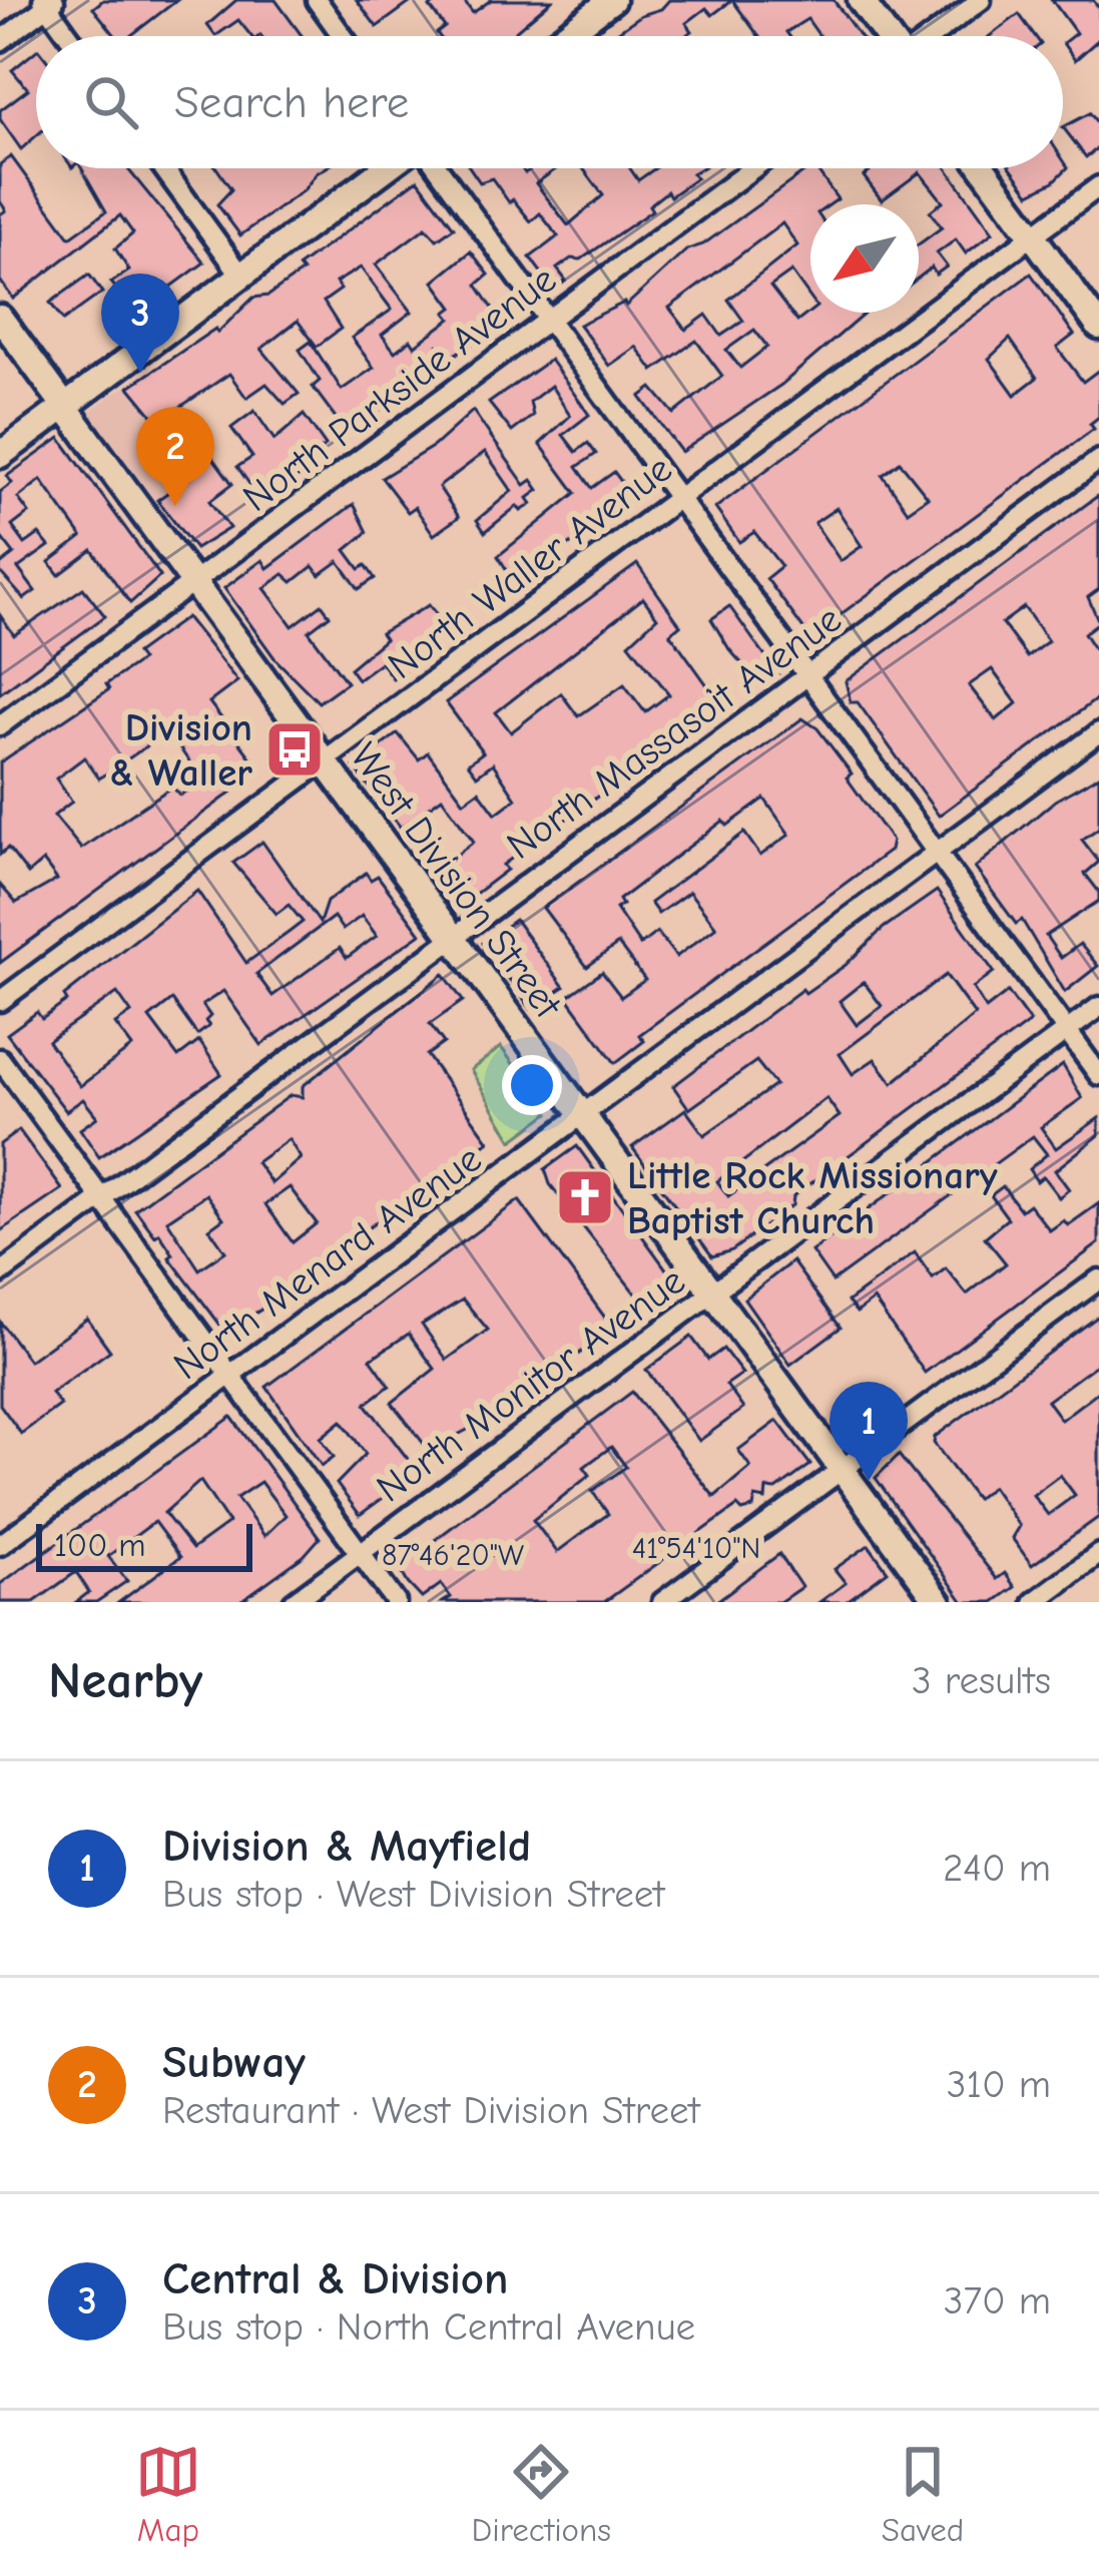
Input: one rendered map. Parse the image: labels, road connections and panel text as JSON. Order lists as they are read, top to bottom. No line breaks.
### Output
{"streets":{"main road":["West Division Street"],"street":["North Parkside Avenue","North Waller Avenue","North Massasoit Avenue","North Menard Avenue","North Monitor Avenue"]},"crossings":[["North Parkside Avenue","West Division Street"],["North Waller Avenue","West Division Street"],["North Massasoit Avenue","West Division Street"],["West Division Street","North Menard Avenue"],["West Division Street","North Monitor Avenue"]],"places":{"bus stop":["Division & Waller"],"church":["Little Rock Missionary Baptist Church"]},"scale_bar":"100 m","north":"bottom left","page":{"search":"Search here","pins":["3","2","1"],"scale":"100 m","heading":["Nearby","3 results"],"list":[{"mark":"1","name":"Division & Mayfield","note":"Bus stop · West Division Street","value":"240 m"},{"mark":"2","name":"Subway","note":"Restaurant · West Division Street","value":"310 m"},{"mark":"3","name":"Central & Division","note":"Bus stop · North Central Avenue","value":"370 m"}],"nav":["Map","Directions","Saved"]},"coordinates":["41°54'10\"N","87°46'20\"W"]}
